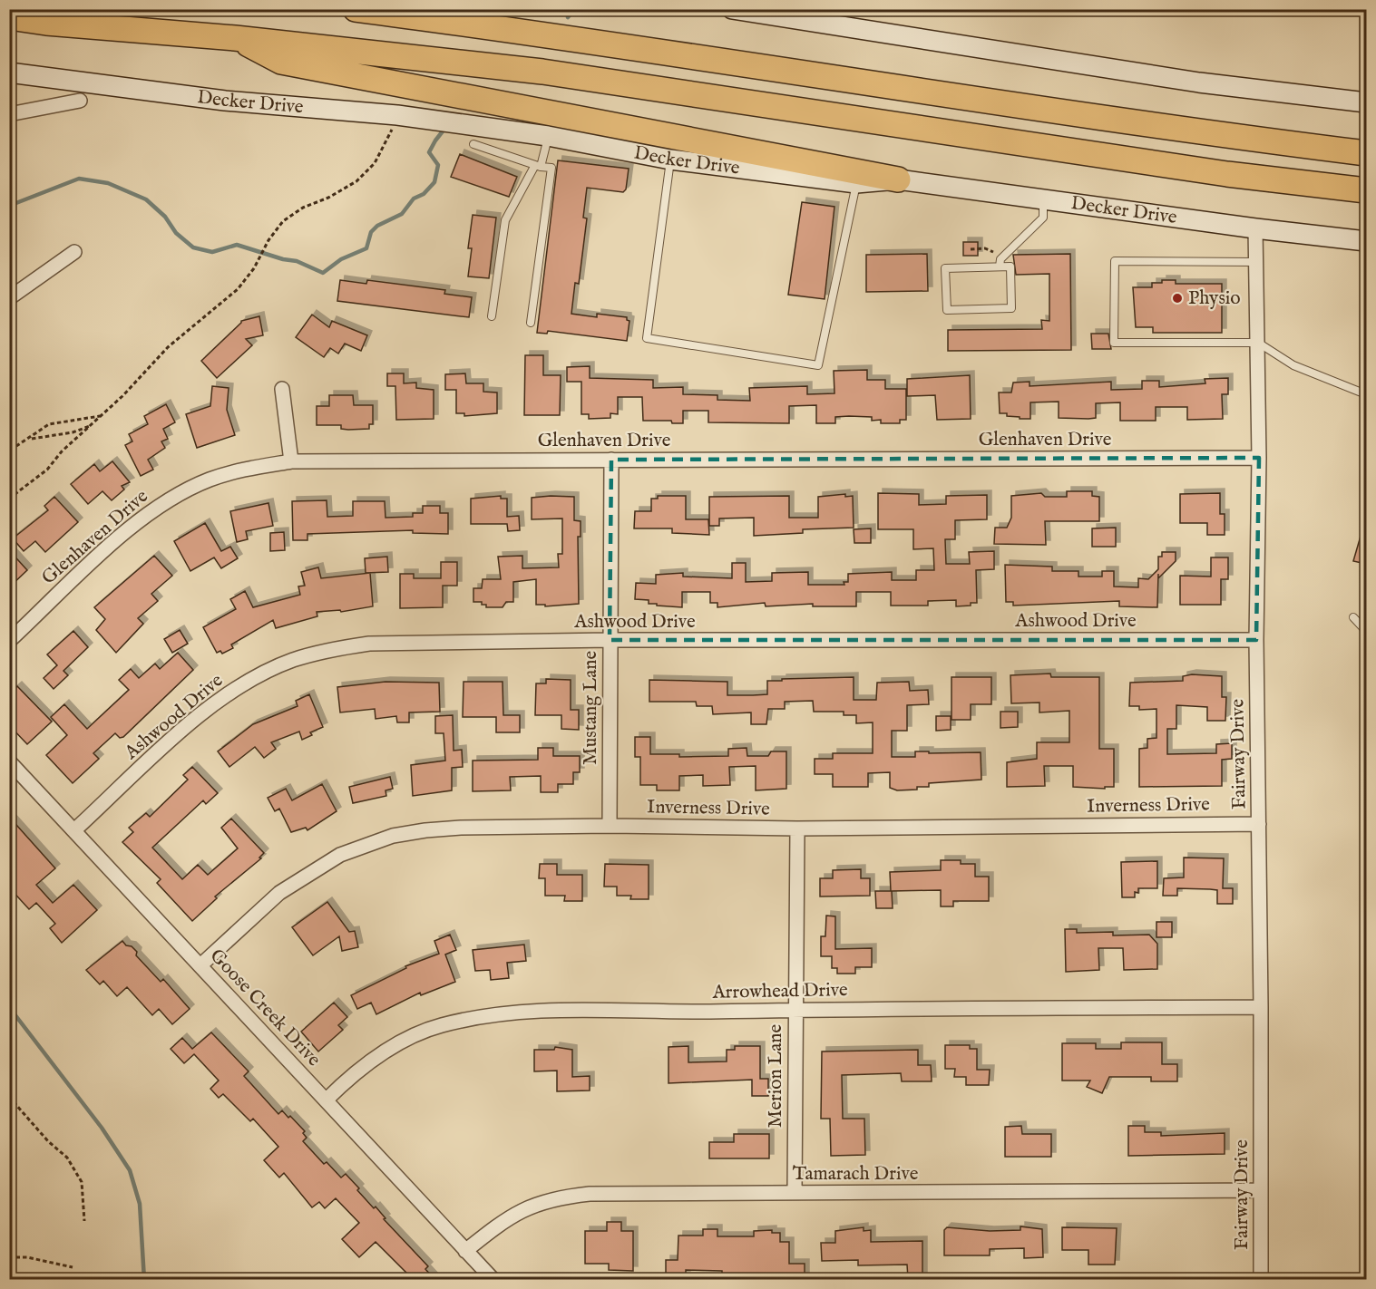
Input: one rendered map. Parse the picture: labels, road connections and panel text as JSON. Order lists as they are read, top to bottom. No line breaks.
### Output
{"streets":{"main road":["Decker Drive"],"street":["Glenhaven Drive","Ashwood Drive","Mustang Lane","Fairway Drive","Inverness Drive","Arrowhead Drive","Goose Creek Drive","Merion Lane","Tamarach Drive"]},"crossings":[["Decker Drive","Fairway Drive"],["Glenhaven Drive","Mustang Lane"],["Glenhaven Drive","Fairway Drive"],["Ashwood Drive","Mustang Lane"],["Ashwood Drive","Fairway Drive"],["Ashwood Drive","Goose Creek Drive"],["Mustang Lane","Inverness Drive"],["Fairway Drive","Inverness Drive"],["Fairway Drive","Arrowhead Drive"],["Fairway Drive","Tamarach Drive"],["Inverness Drive","Goose Creek Drive"],["Inverness Drive","Merion Lane"],["Arrowhead Drive","Goose Creek Drive"],["Arrowhead Drive","Merion Lane"],["Goose Creek Drive","Tamarach Drive"],["Merion Lane","Tamarach Drive"]],"places":["Physio"]}
